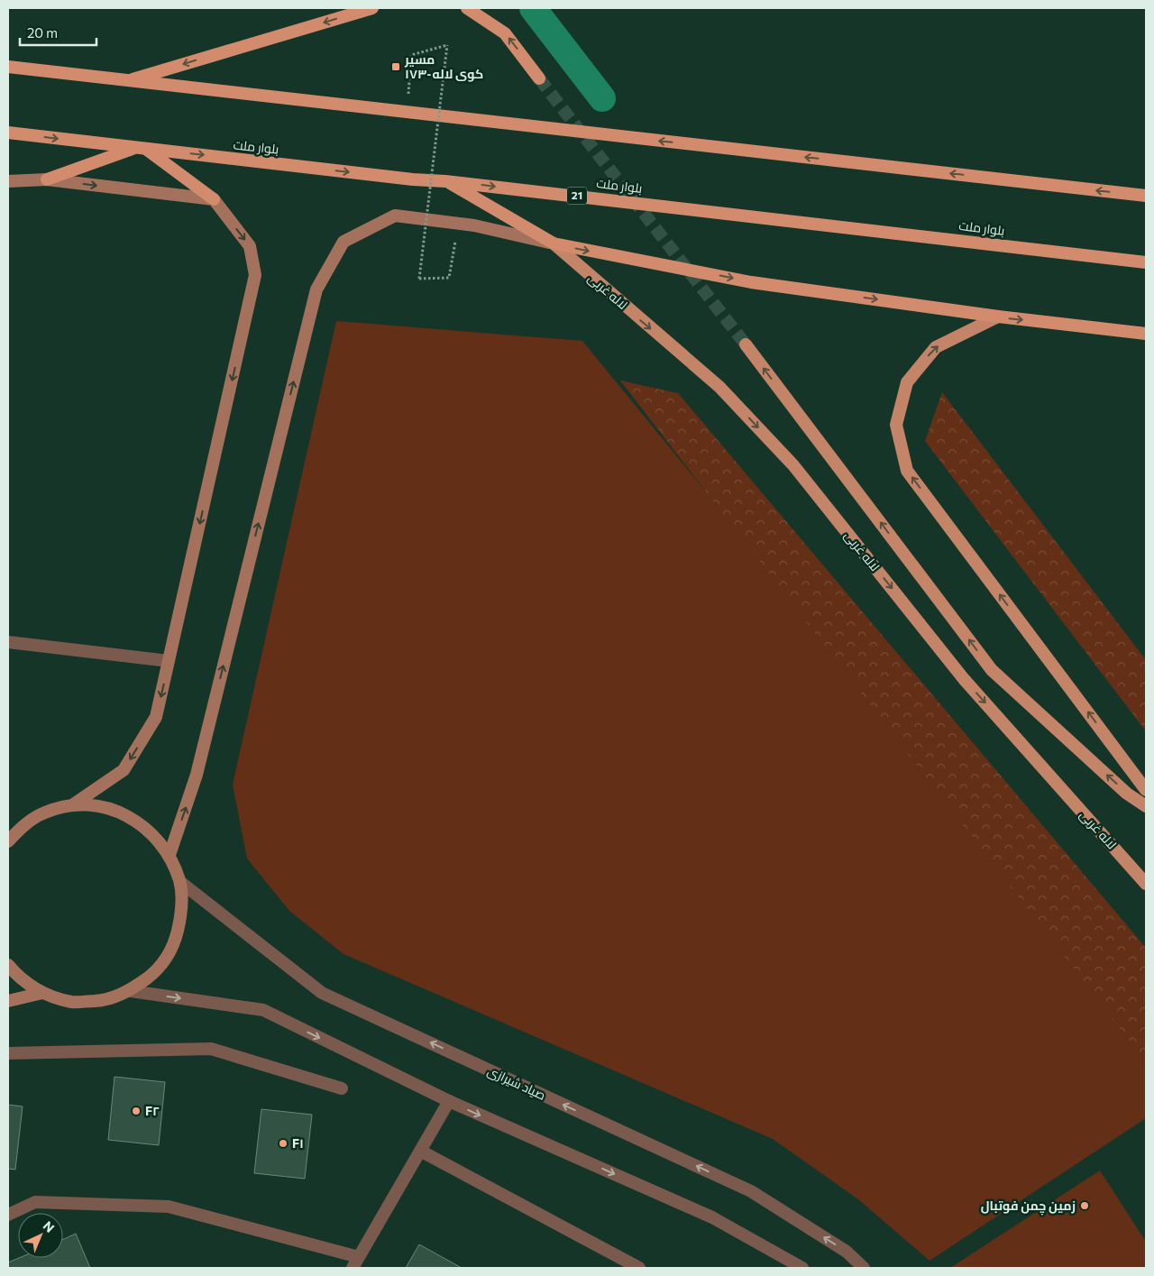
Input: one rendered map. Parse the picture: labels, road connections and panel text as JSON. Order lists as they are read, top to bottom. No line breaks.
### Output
{"streets":{"highway":["بلوار ملت","21"],"main road":["لاله غربی"],"street":["صیاد شیرازی"]},"places":{"transit":["مسیر ۱۷۳-کوی لاله"],"other":["F۲","F۱","زمین چمن فوتبال"]},"scale_bar":"20 m","north":"top right"}
